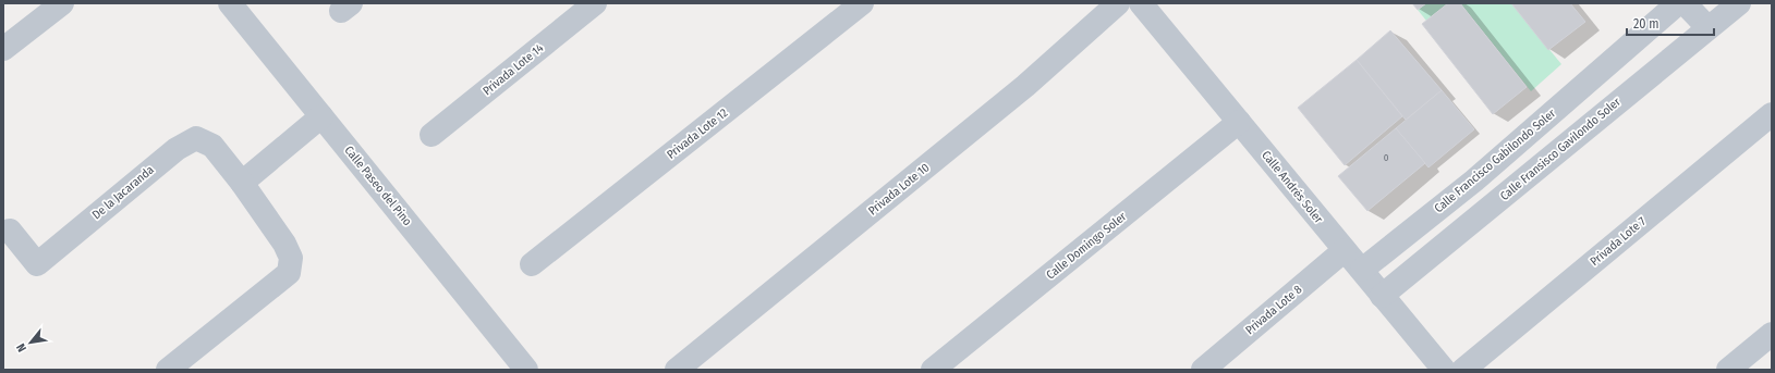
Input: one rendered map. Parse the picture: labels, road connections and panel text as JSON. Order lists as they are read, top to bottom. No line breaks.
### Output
{"streets":{"street":["Privada Lote 14","Privada Lote 12","Calle Fransisco Gavilondo Soler","Calle Francisco Gabilondo Soler","Calle Paseo del Pino","Calle Andrés Soler","Privada Lote 10","De la Jacaranda","Privada Lote 7","Calle Domingo Soler","Privada Lote 8"]},"crossings":[["Calle Fransisco Gavilondo Soler","Calle Andrés Soler"],["Calle Francisco Gabilondo Soler","Calle Andrés Soler"],["Calle Andrés Soler","Calle Domingo Soler"],["Calle Andrés Soler","Privada Lote 8"]],"house_numbers":["0"],"scale_bar":"20 m","north":"bottom left"}
